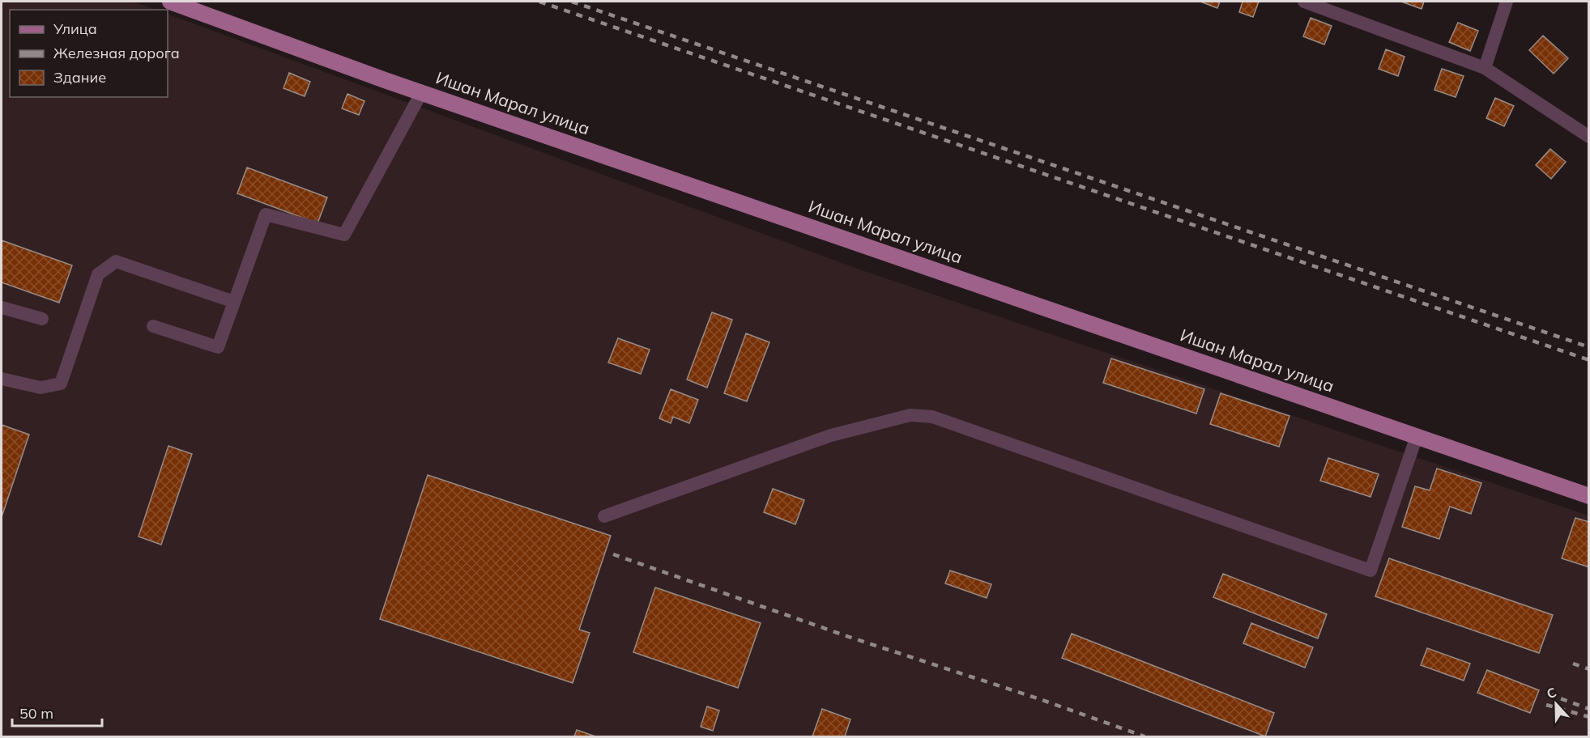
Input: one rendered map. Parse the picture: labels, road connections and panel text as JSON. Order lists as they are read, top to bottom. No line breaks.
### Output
{"streets":{"main road":["Ишан Марал улица"]},"legend":["Улица","Железная дорога","Здание"],"scale_bar":"50 m","north":"top"}
